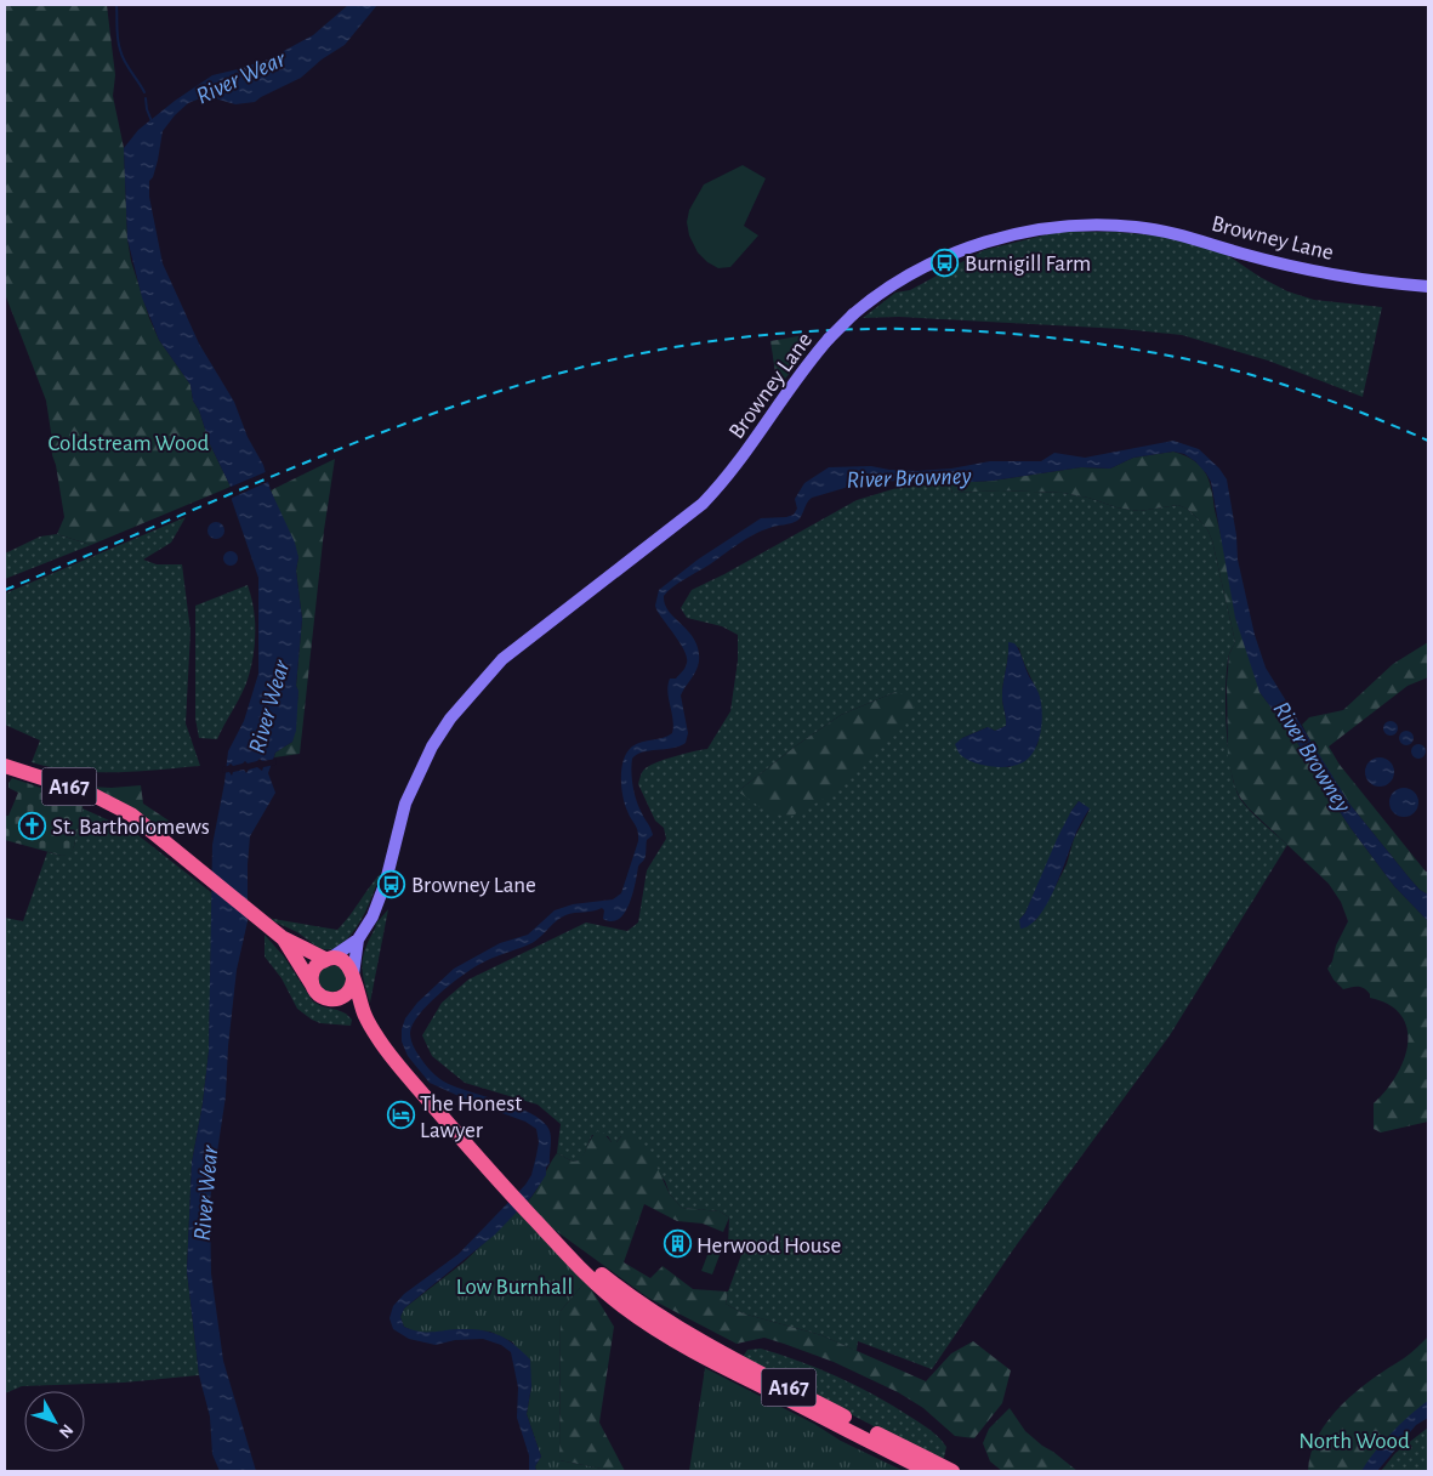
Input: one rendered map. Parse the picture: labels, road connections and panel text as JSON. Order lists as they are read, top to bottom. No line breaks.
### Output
{"streets":{"highway":["A167"],"main road":["Browney Lane"]},"water":["River Wear","River Browney"],"parks":["Coldstream Wood","Low Burnhall","North Wood"],"places":{"bus stop":["Burnigill Farm","Browney Lane"],"church":["St. Bartholomews"],"hotel":["The Honest Lawyer"],"building":["Herwood House"]},"north":"bottom right"}
